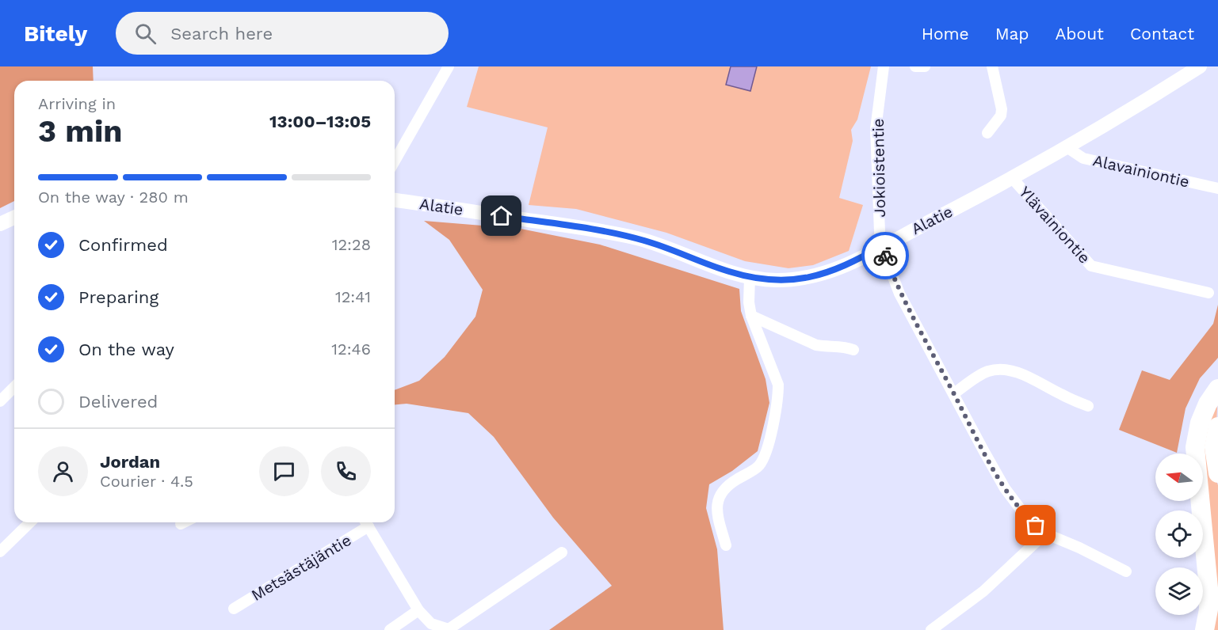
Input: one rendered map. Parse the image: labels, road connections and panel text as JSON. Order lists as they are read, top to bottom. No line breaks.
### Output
{"streets":{"street":["Jokioistentie","Alavainiontie","Alatie","Ylävainiontie","Metsästäjäntie"]},"crossings":[["Jokioistentie","Alatie"],["Alavainiontie","Alatie"],["Alatie","Ylävainiontie"]],"north":"left","page":{"header":"Bitely","search":"Search here","nav":["Home","Map","About","Contact"],"heading":["3 min","Arriving in","13:00–13:05"],"panel":["Jordan","Courier · 4.5"],"bar":"On the way · 280 m","list":[["Confirmed","12:28"],["Preparing","12:41"],["On the way","12:46"],"Delivered"]}}
